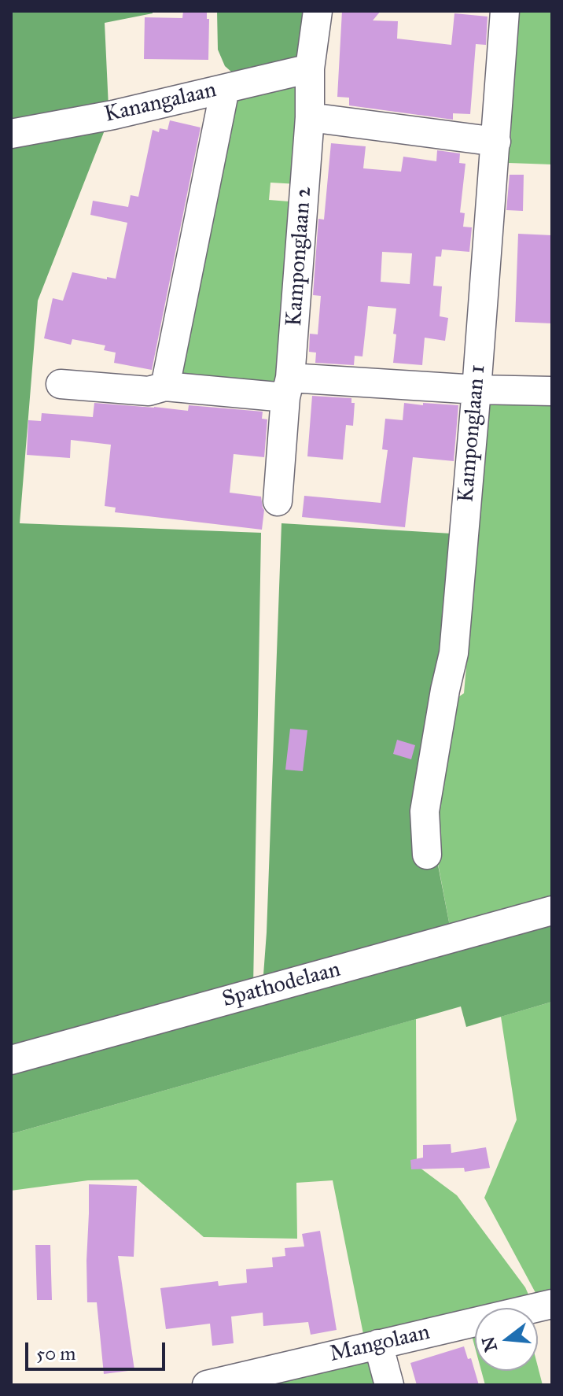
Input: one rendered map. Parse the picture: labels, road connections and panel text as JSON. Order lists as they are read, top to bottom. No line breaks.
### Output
{"streets":{"street":["Kanangalaan","Kamponglaan 2","Kamponglaan 1","Spathodelaan","Mangolaan"]},"crossings":[["Kanangalaan","Kamponglaan 2"]],"scale_bar":"50 m","north":"left"}
